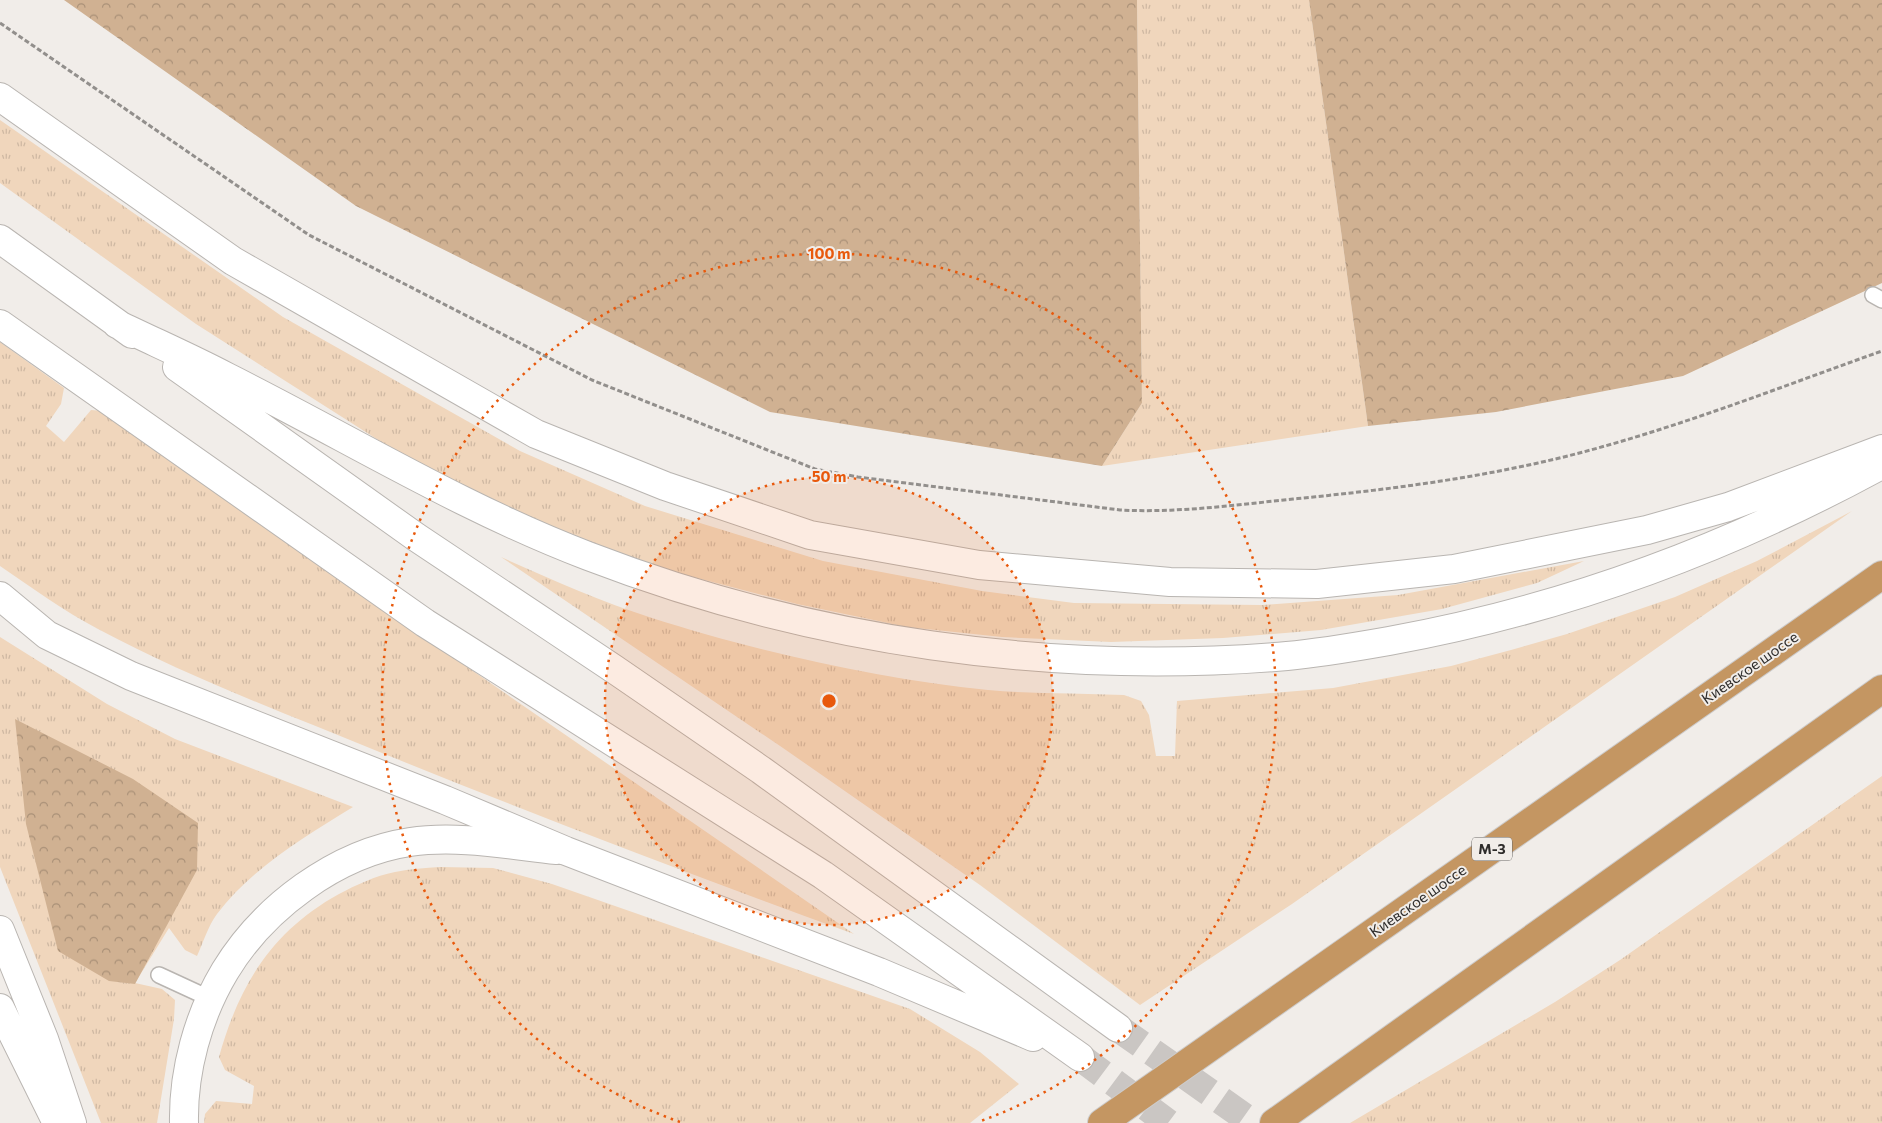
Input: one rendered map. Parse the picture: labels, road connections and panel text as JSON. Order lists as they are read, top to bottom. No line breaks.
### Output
{"streets":{"highway":["Киевское шоссе","М-3"]},"rings":["100 m","50 m"]}
